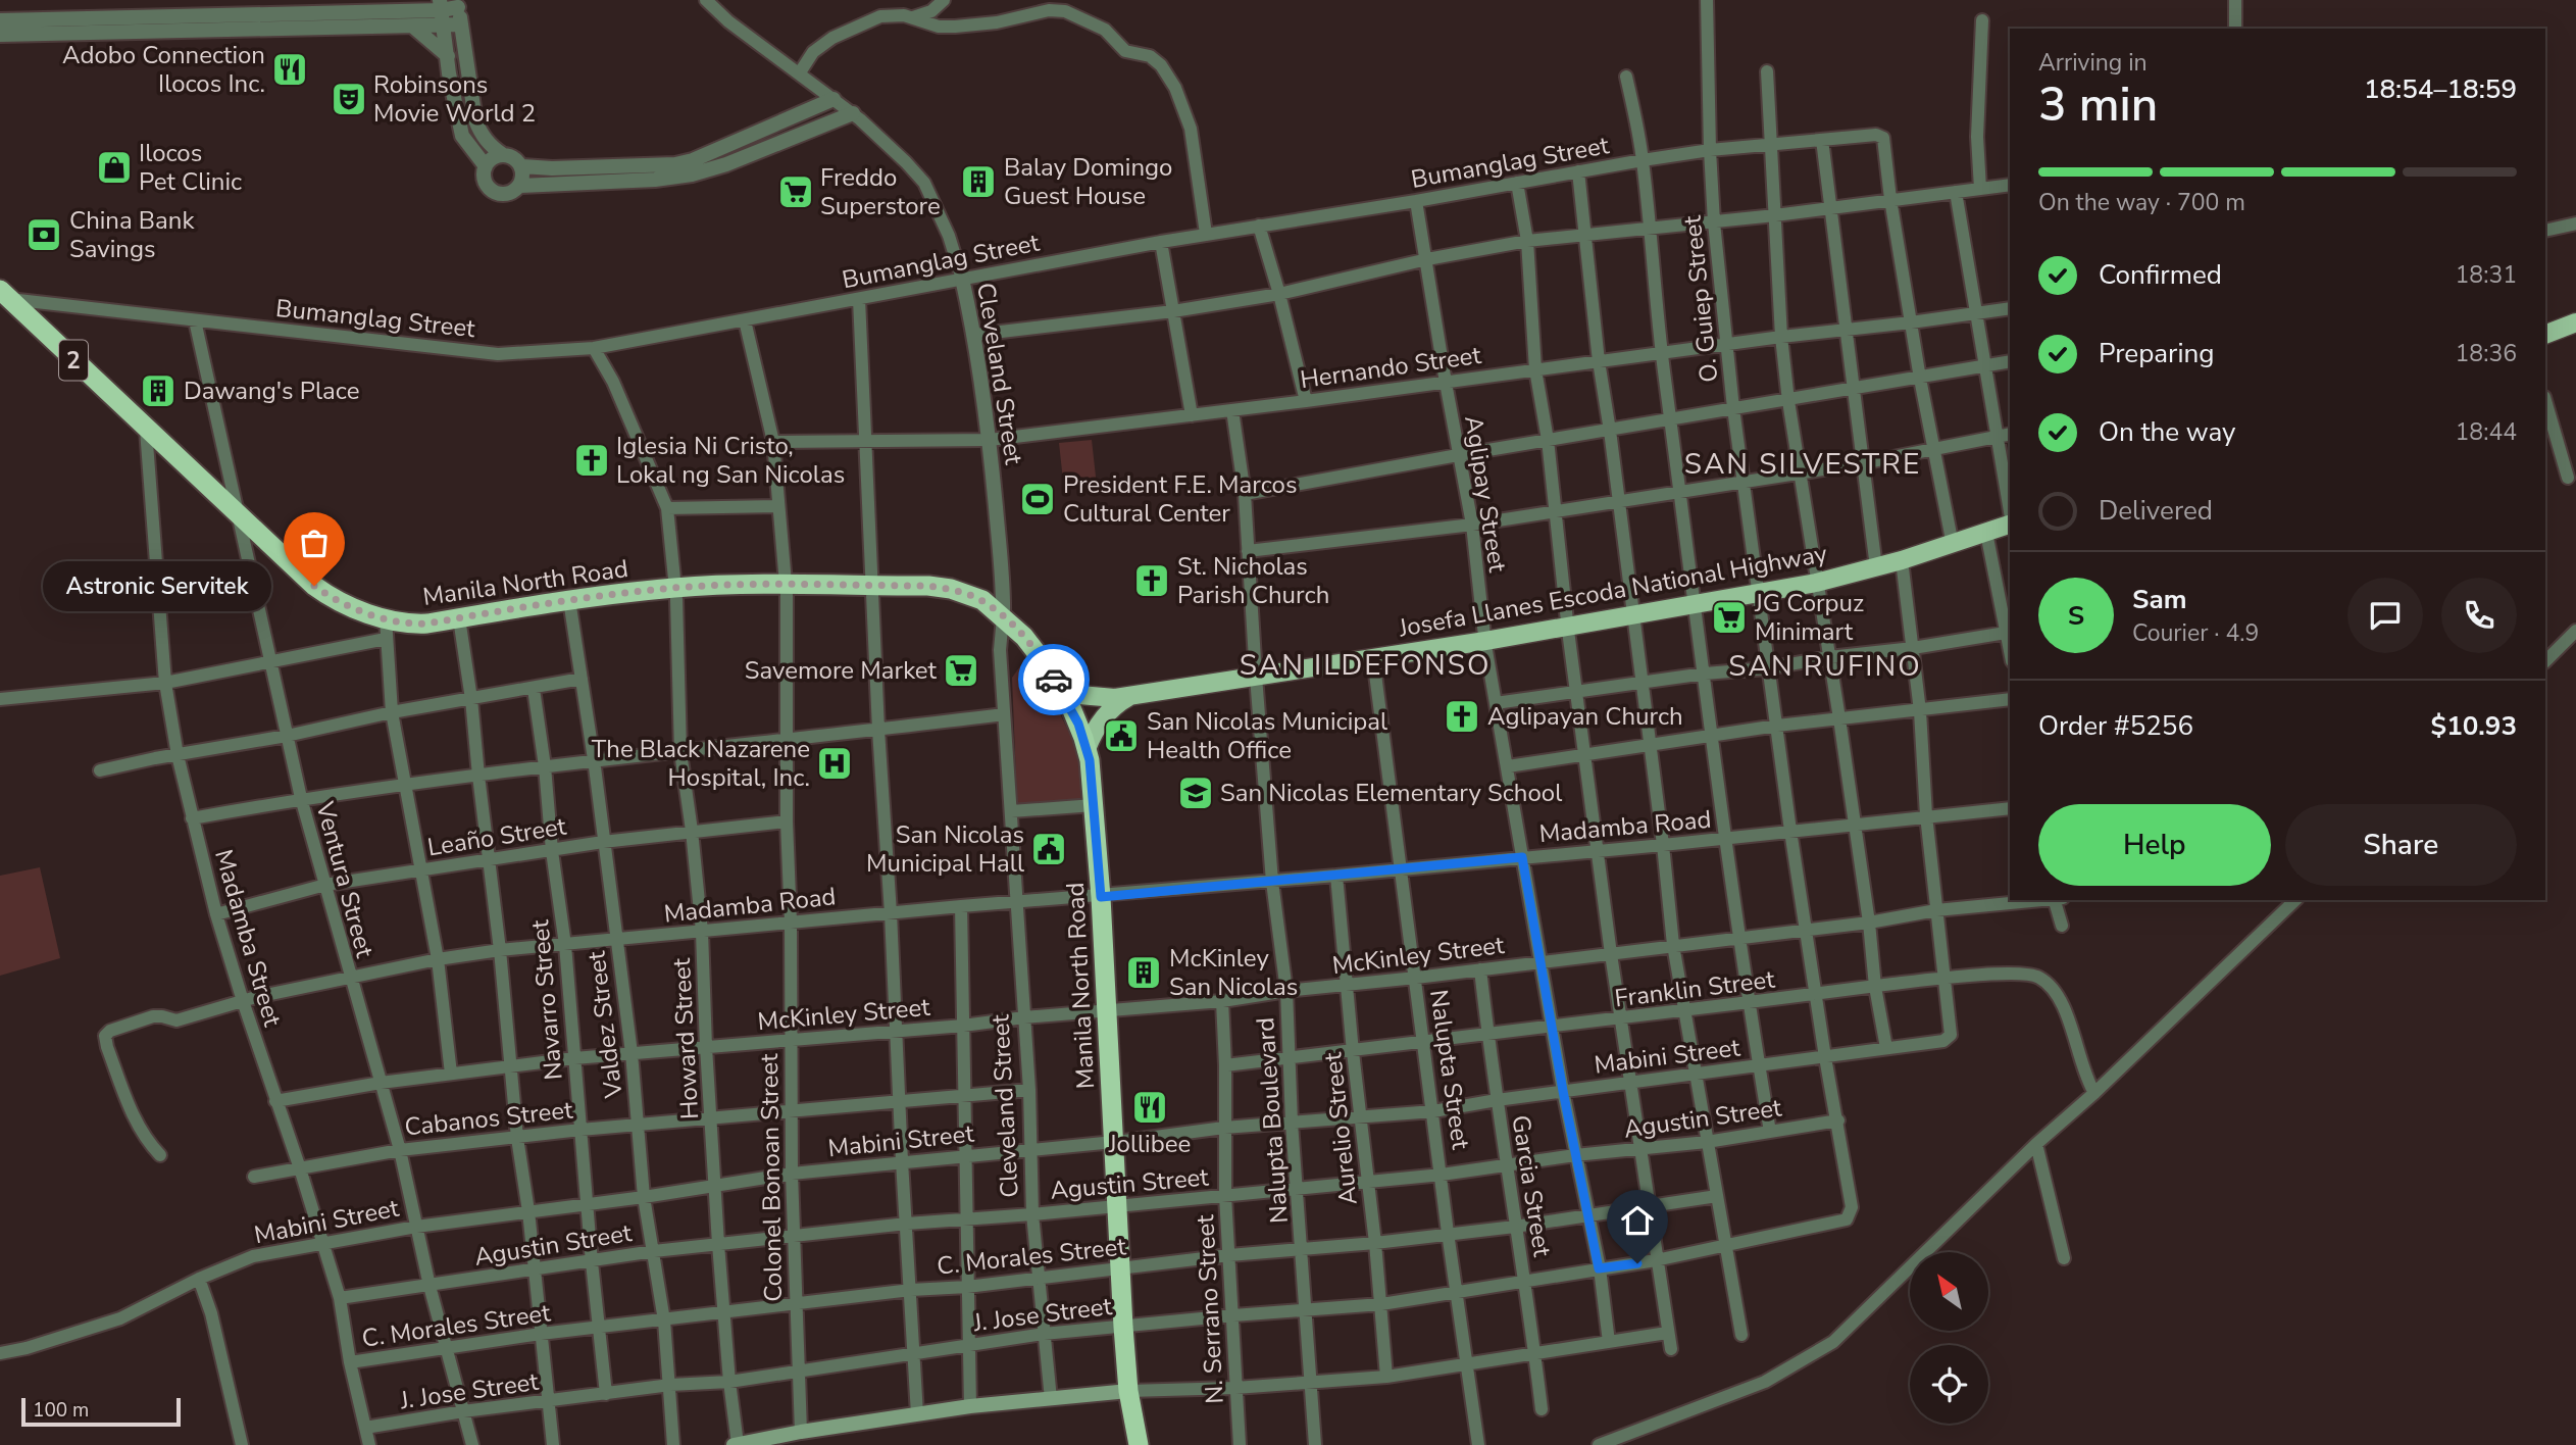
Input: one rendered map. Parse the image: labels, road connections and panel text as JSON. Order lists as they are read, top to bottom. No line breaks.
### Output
{"streets":{"highway":["2","Manila North Road"],"main road":["Josefa Llanes Escoda National Highway"],"street":["Bumanglag Street","O. Guiep Street","Hernando Street","Cleveland Street","Aglipay Street","Madamba Road","Leaño Street","Ventura Street","Madamba Street","McKinley Street","Franklin Street","Navarro Street","Valdez Street","Howard Street","Mabini Street","Nalupta Street","Cabanos Street","Agustin Street","Nalupta Boulevard","Aurelio Street","Colonel Bonoan Street","Garcia Street","C. Morales Street","N. Serrano Street","J. Jose Street"]},"crossings":[["Bumanglag Street","O. Guiep Street"],["Bumanglag Street","Cleveland Street"],["Bumanglag Street","Aglipay Street"],["Bumanglag Street","Manila North Road"],["Bumanglag Street","Ventura Street"],["Bumanglag Street","Howard Street"],["O. Guiep Street","Hernando Street"],["O. Guiep Street","Josefa Llanes Escoda National Highway"],["O. Guiep Street","Madamba Road"],["O. Guiep Street","McKinley Street"],["O. Guiep Street","Franklin Street"],["O. Guiep Street","Mabini Street"],["O. Guiep Street","Agustin Street"],["O. Guiep Street","J. Jose Street"],["Hernando Street","Cleveland Street"],["Hernando Street","Aglipay Street"],["Hernando Street","Nalupta Boulevard"],["Cleveland Street","Manila North Road"],["Cleveland Street","Madamba Road"],["Cleveland Street","McKinley Street"],["Cleveland Street","Mabini Street"],["Cleveland Street","Cabanos Street"],["Cleveland Street","Agustin Street"],["Cleveland Street","C. Morales Street"],["Cleveland Street","J. Jose Street"],["Aglipay Street","Josefa Llanes Escoda National Highway"],["Aglipay Street","Madamba Road"],["Aglipay Street","McKinley Street"],["Aglipay Street","Franklin Street"],["Aglipay Street","Mabini Street"],["Aglipay Street","Agustin Street"],["Aglipay Street","C. Morales Street"],["Aglipay Street","J. Jose Street"],["Manila North Road","Josefa Llanes Escoda National Highway"],["Manila North Road","Madamba Road"],["Manila North Road","Ventura Street"],["Manila North Road","Madamba Street"],["Manila North Road","McKinley Street"],["Manila North Road","Valdez Street"],["Manila North Road","Howard Street"],["Manila North Road","Mabini Street"],["Manila North Road","Agustin Street"],["Manila North Road","Colonel Bonoan Street"],["Manila North Road","C. Morales Street"],["Manila North Road","J. Jose Street"],["Josefa Llanes Escoda National Highway","Nalupta Street"],["Josefa Llanes Escoda National Highway","Nalupta Boulevard"],["Madamba Road","Ventura Street"],["Madamba Road","Madamba Street"],["Madamba Road","Navarro Street"],["Madamba Road","Valdez Street"],["Madamba Road","Howard Street"],["Madamba Road","Nalupta Street"],["Madamba Road","Nalupta Boulevard"],["Madamba Road","Aurelio Street"],["Madamba Road","Colonel Bonoan Street"],["Leaño Street","Ventura Street"],["Leaño Street","Madamba Street"],["Leaño Street","Navarro Street"],["Leaño Street","Valdez Street"],["Leaño Street","Howard Street"],["Leaño Street","Colonel Bonoan Street"],["Ventura Street","McKinley Street"],["Ventura Street","Mabini Street"],["Ventura Street","Cabanos Street"],["Ventura Street","Agustin Street"],["Ventura Street","C. Morales Street"],["Ventura Street","J. Jose Street"],["Madamba Street","McKinley Street"],["Madamba Street","Mabini Street"],["Madamba Street","Cabanos Street"],["Madamba Street","Agustin Street"],["Madamba Street","C. Morales Street"],["Madamba Street","J. Jose Street"],["McKinley Street","Navarro Street"],["McKinley Street","Valdez Street"],["McKinley Street","Howard Street"],["McKinley Street","Nalupta Street"],["McKinley Street","Nalupta Boulevard"],["McKinley Street","Aurelio Street"],["McKinley Street","Colonel Bonoan Street"],["McKinley Street","Garcia Street"],["McKinley Street","N. Serrano Street"],["Franklin Street","Mabini Street"],["Franklin Street","Nalupta Street"],["Franklin Street","Nalupta Boulevard"],["Franklin Street","Aurelio Street"],["Franklin Street","Garcia Street"],["Franklin Street","N. Serrano Street"],["Navarro Street","Mabini Street"],["Navarro Street","Cabanos Street"],["Navarro Street","Agustin Street"],["Navarro Street","C. Morales Street"],["Navarro Street","J. Jose Street"],["Valdez Street","Mabini Street"],["Valdez Street","Cabanos Street"],["Valdez Street","Agustin Street"],["Valdez Street","C. Morales Street"],["Valdez Street","J. Jose Street"],["Howard Street","Mabini Street"],["Howard Street","Cabanos Street"],["Howard Street","Agustin Street"],["Howard Street","C. Morales Street"],["Howard Street","J. Jose Street"],["Mabini Street","Nalupta Street"],["Mabini Street","Nalupta Boulevard"],["Mabini Street","Aurelio Street"],["Mabini Street","Colonel Bonoan Street"],["Mabini Street","Garcia Street"],["Mabini Street","N. Serrano Street"],["Nalupta Street","Agustin Street"],["Nalupta Street","C. Morales Street"],["Nalupta Street","J. Jose Street"],["Cabanos Street","Colonel Bonoan Street"],["Agustin Street","Nalupta Boulevard"],["Agustin Street","Aurelio Street"],["Agustin Street","Colonel Bonoan Street"],["Agustin Street","Garcia Street"],["Agustin Street","N. Serrano Street"],["Agustin Street","J. Jose Street"],["Nalupta Boulevard","C. Morales Street"],["Nalupta Boulevard","J. Jose Street"],["Aurelio Street","C. Morales Street"],["Aurelio Street","J. Jose Street"],["Colonel Bonoan Street","C. Morales Street"],["Colonel Bonoan Street","J. Jose Street"],["Garcia Street","C. Morales Street"],["Garcia Street","J. Jose Street"],["C. Morales Street","N. Serrano Street"],["N. Serrano Street","J. Jose Street"]],"districts":["SAN SILVESTRE","SAN ILDEFONSO","SAN RUFINO"],"places":{"restaurant":["Adobo Connection Ilocos Inc.","Jollibee"],"theatre":["Robinsons Movie World 2"],"shop":["Ilocos Pet Clinic"],"building":["Balay Domingo Guest House","Dawang's Place","McKinley San Nicolas"],"supermarket":["Freddo Superstore","JG Corpuz Minimart","Savemore Market"],"bank":["China Bank Savings"],"church":["Iglesia Ni Cristo, Lokal ng San Nicolas","St. Nicholas Parish Church","Aglipayan Church"],"sports":["President F.E. Marcos Cultural Center"],"other":["Astronic Servitek"],"public building":["San Nicolas Municipal Health Office","San Nicolas Municipal Hall"],"hospital":["The Black Nazarene Hospital, Inc."],"school or university":["San Nicolas Elementary School"]},"scale_bar":"100 m","north":"top left","page":{"heading":["3 min","Arriving in","18:54–18:59"],"panel":["Sam","Courier · 4.9","Order #5256","$10.93"],"bar":"On the way · 700 m","list":[["Confirmed","18:31"],["Preparing","18:36"],["On the way","18:44"],"Delivered"],"bubble":"Astronic Servitek","round":"S","buttons":["Help","Share"],"scale":"100 m"}}
